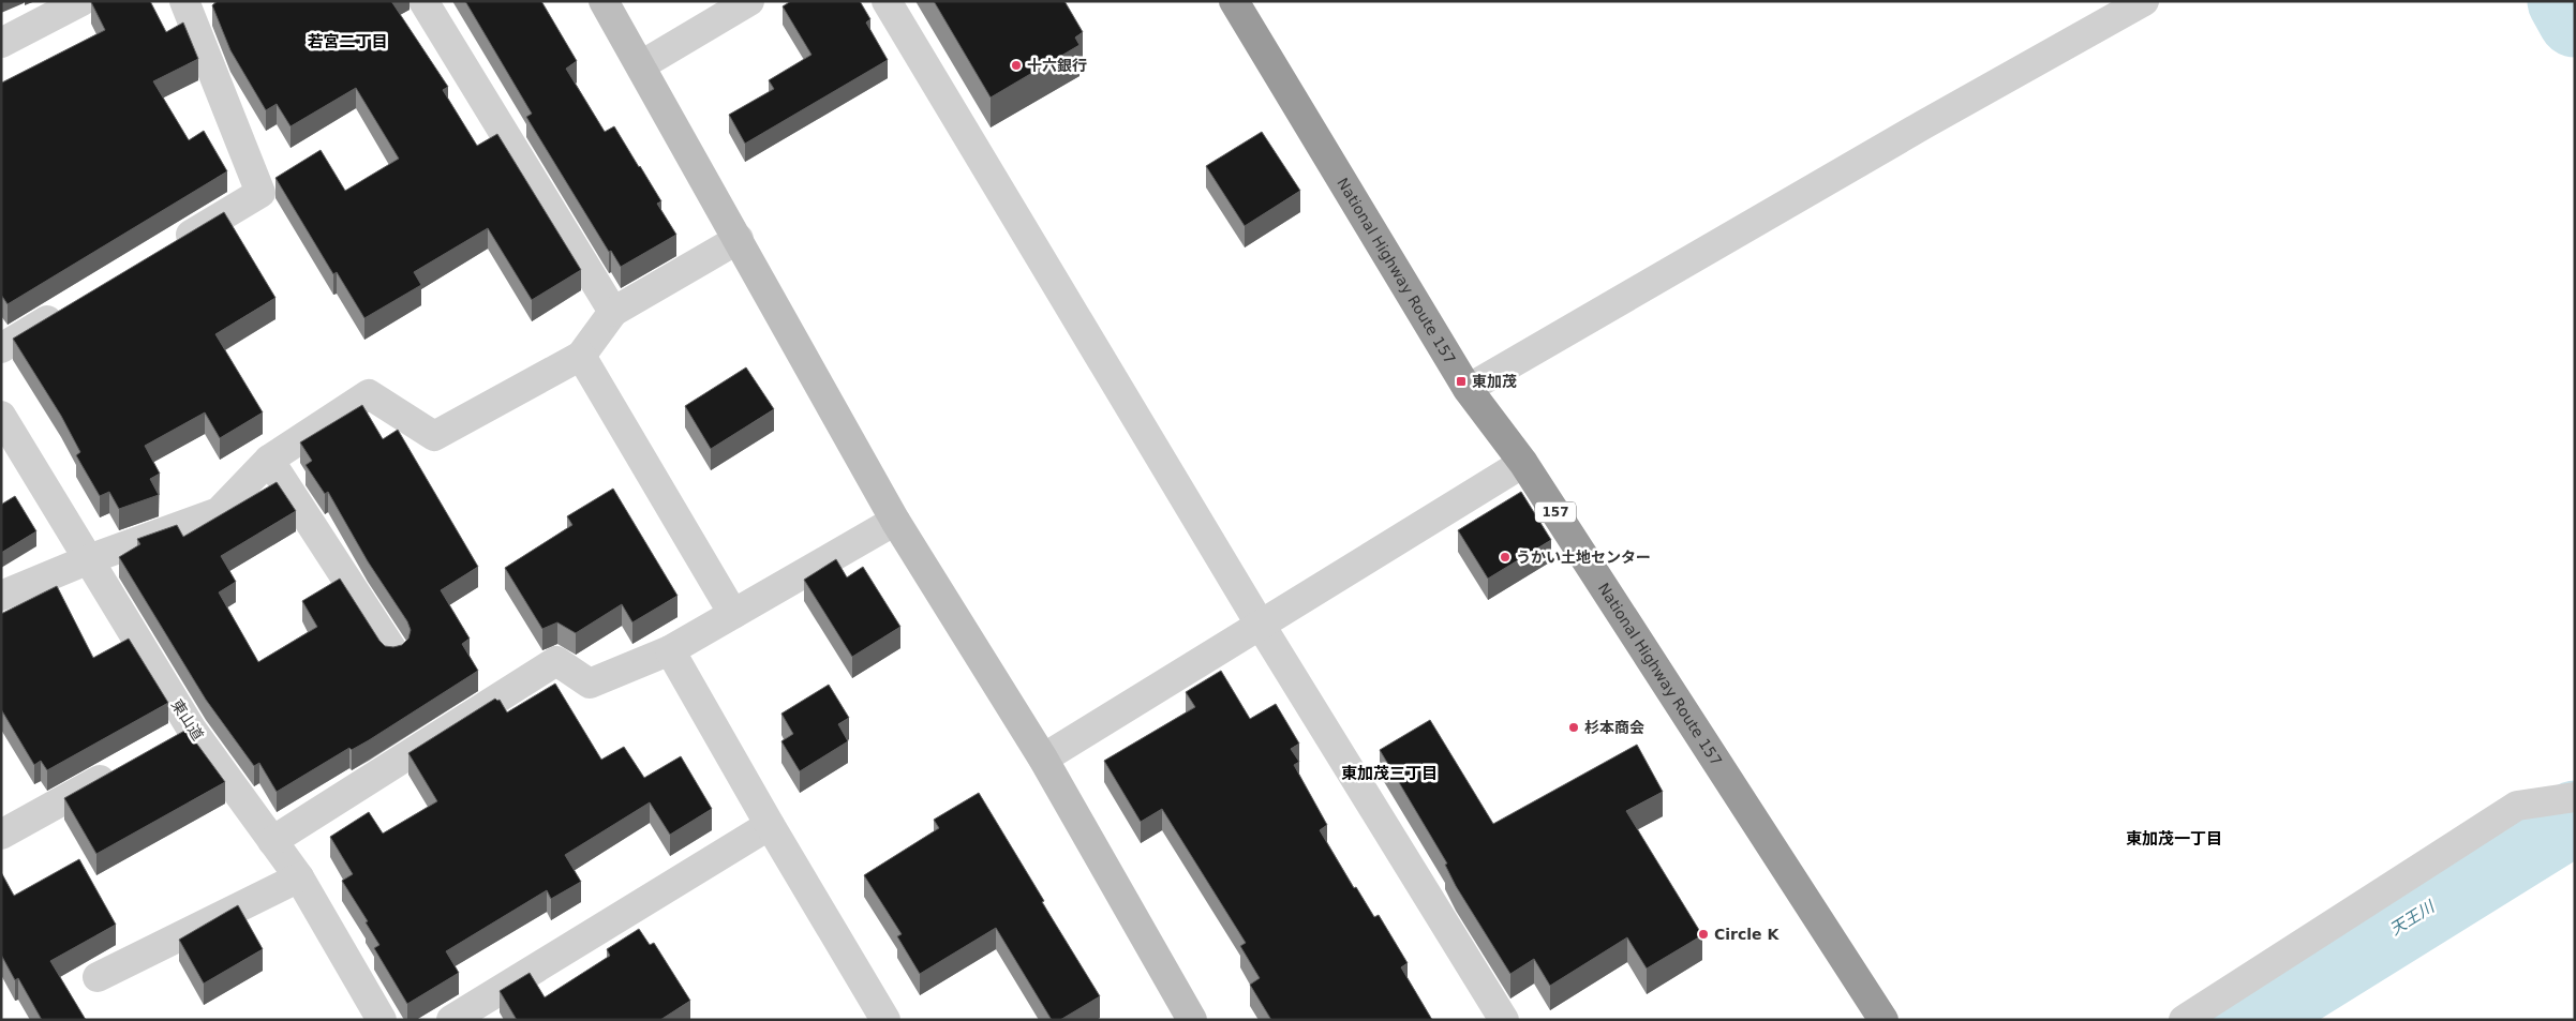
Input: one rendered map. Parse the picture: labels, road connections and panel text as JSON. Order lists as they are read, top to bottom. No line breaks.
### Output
{"streets":{"highway":["National Highway Route 157","157"],"street":["東山道"]},"districts":["若宮二丁目","東加茂三丁目","東加茂一丁目"],"water":["天王川"],"places":{"other":["十六銀行","うかい土地センター","杉本商会","Circle K"],"transit":["東加茂"]}}
